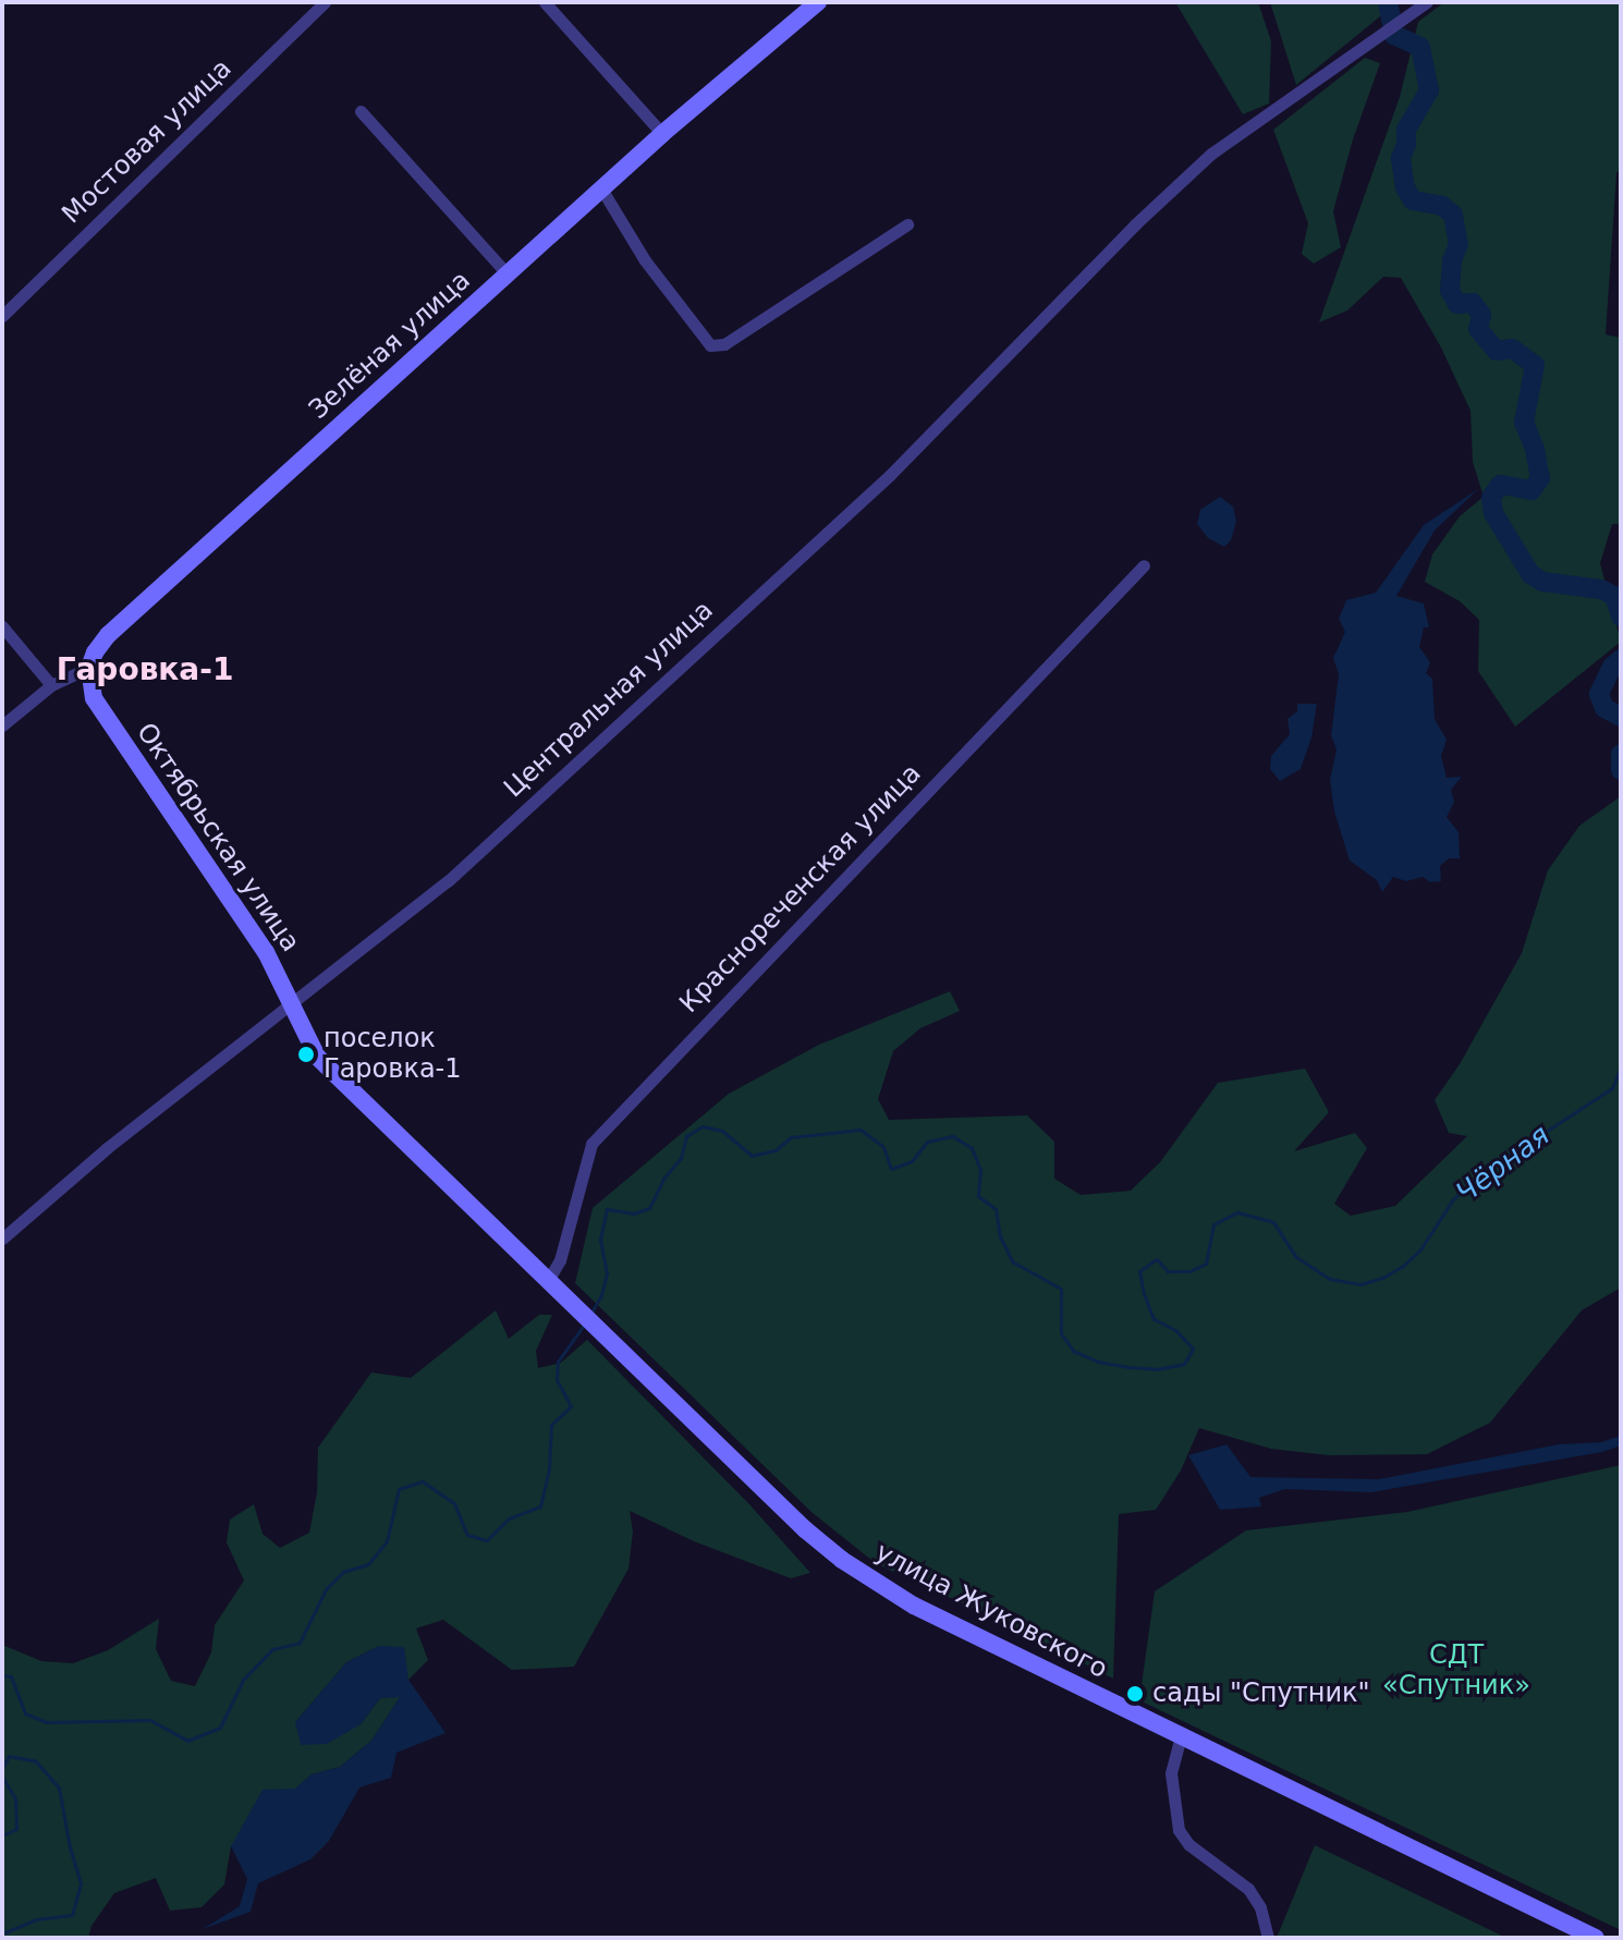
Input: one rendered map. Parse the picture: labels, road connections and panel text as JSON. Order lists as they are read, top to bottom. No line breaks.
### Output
{"streets":{"main road":["Зелёная улица","Октябрьская улица","улица Жуковского"],"street":["Мостовая улица","Центральная улица","Краснореченская улица"]},"crossings":[["Зелёная улица","Октябрьская улица"],["Центральная улица","Октябрьская улица"],["Октябрьская улица","Краснореченская улица"],["Октябрьская улица","улица Жуковского"]],"districts":["Гаровка-1"],"water":["Чёрная"],"parks":["СДТ «Спутник»"],"places":["поселок Гаровка-1","сады \"Спутник\""]}
